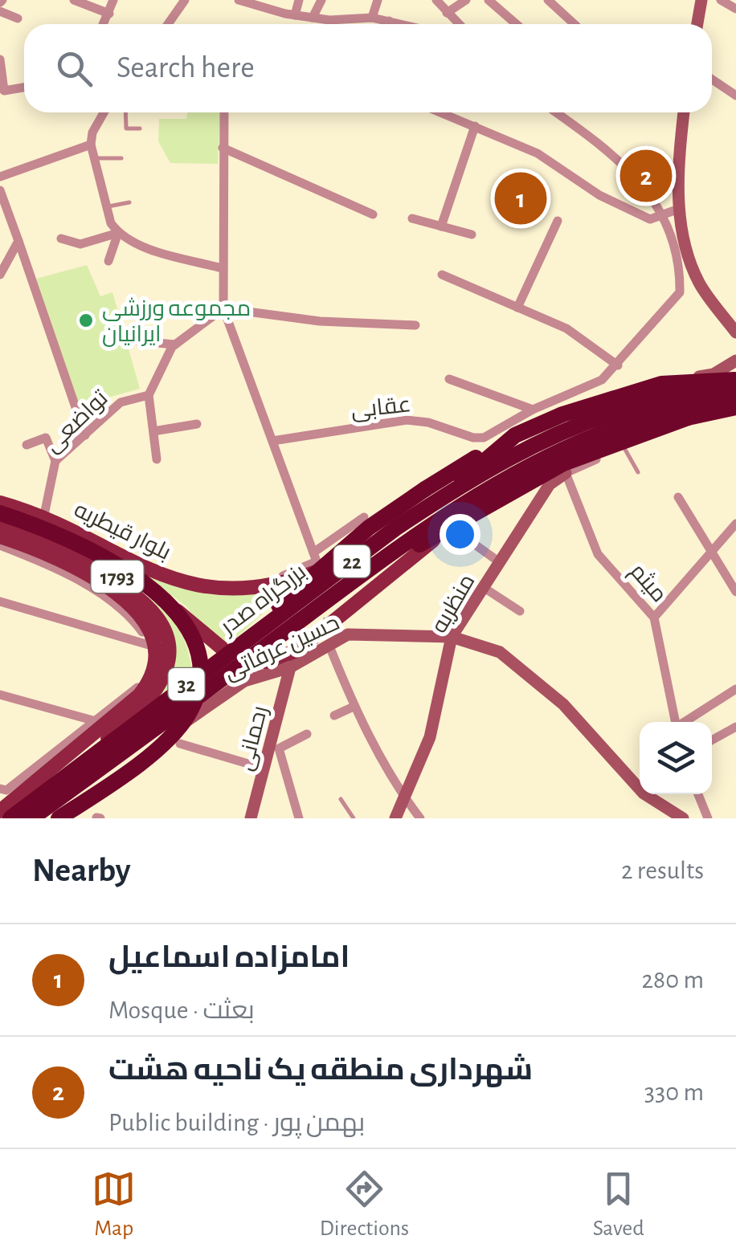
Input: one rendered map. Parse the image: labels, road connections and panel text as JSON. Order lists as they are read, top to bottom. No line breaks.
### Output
{"streets":{"highway":["22","بزرگراه صدر","32"],"main road":["بلوار قیطریه","1793","منظریه","حسین عرفاتی","رحمانی"],"street":["عقابی","تواضعی","میثم"]},"crossings":[["تواضعی","بلوار قیطریه"],["بلوار قیطریه","22"],["بلوار قیطریه","بزرگراه صدر"],["22","بزرگراه صدر"],["میثم","منظریه"],["بزرگراه صدر","حسین عرفاتی"],["منظریه","حسین عرفاتی"],["حسین عرفاتی","رحمانی"]],"places":["مجموعه ورزشی ایرانیان"],"page":{"search":"Search here","pins":["2","1"],"heading":["Nearby","2 results"],"list":[{"mark":"1","name":"امامزاده اسماعیل","note":"Mosque · بعثت","value":"280 m"},{"mark":"2","name":"شهرداری منطقه یک ناحیه هشت","note":"Public building · بهمن پور","value":"330 m"}],"nav":["Map","Directions","Saved"]}}
